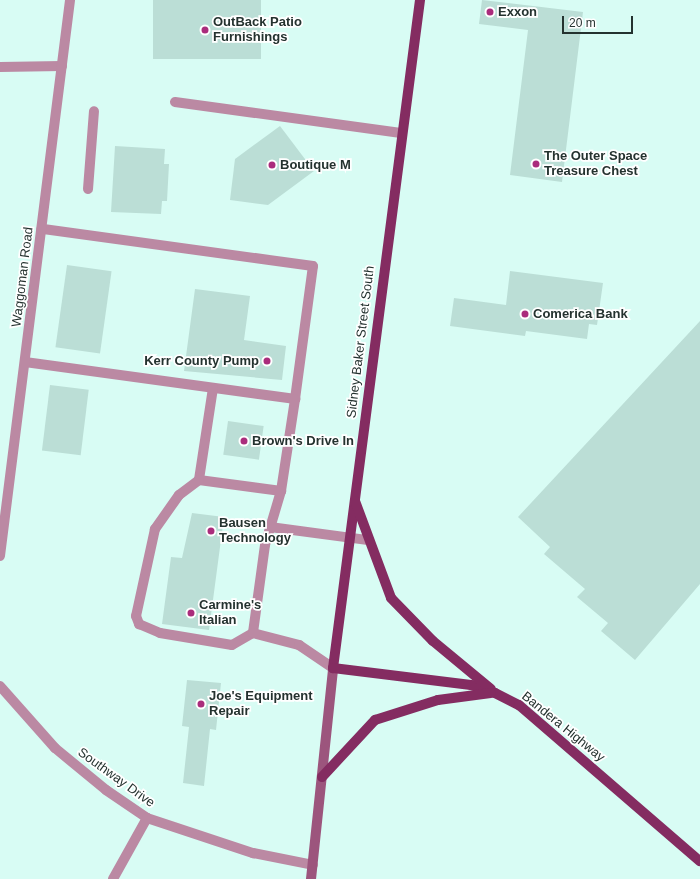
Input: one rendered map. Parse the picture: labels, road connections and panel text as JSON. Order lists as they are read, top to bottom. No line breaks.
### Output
{"streets":{"main road":["Sidney Baker Street South","Bandera Highway"],"street":["Waggoman Road","Southway Drive"]},"crossings":[["Sidney Baker Street South","Bandera Highway"],["Sidney Baker Street South","Southway Drive"]],"places":["Exxon","OutBack Patio Furnishings","The Outer Space Treasure Chest","Boutique M","Comerica Bank","Kerr County Pump","Brown's Drive In","Bausen Technology","Carmine's Italian","Joe's Equipment Repair"],"scale_bar":"20 m"}
